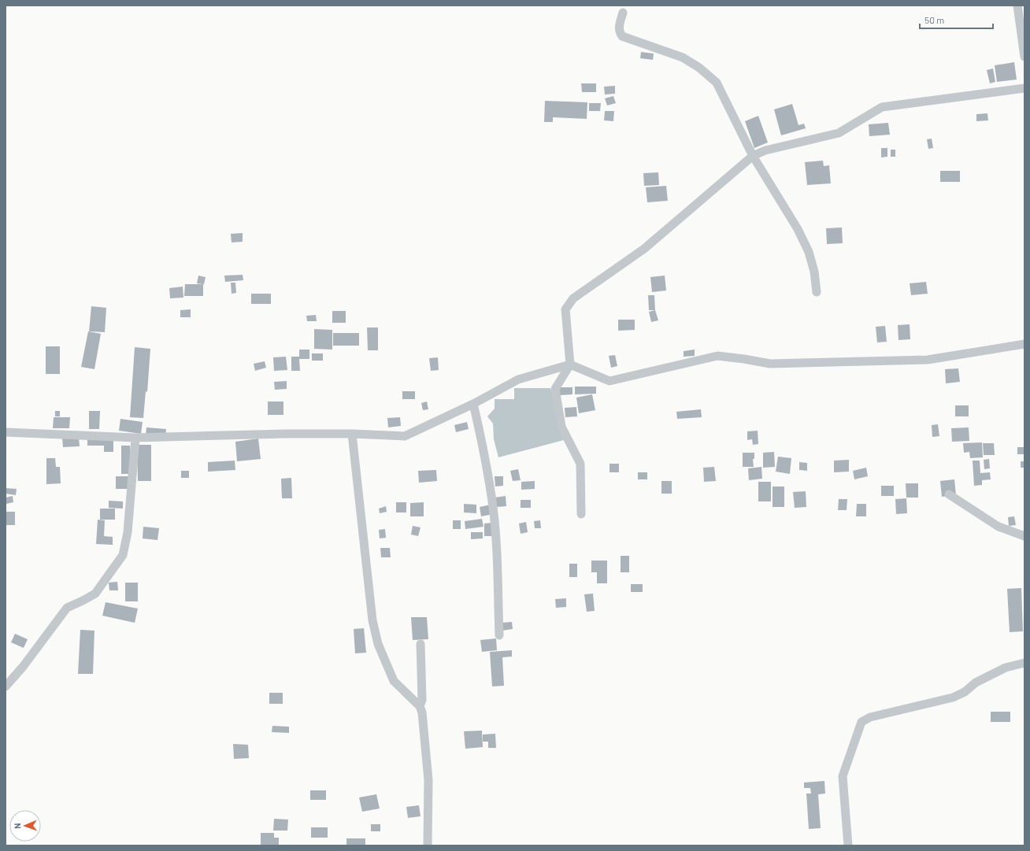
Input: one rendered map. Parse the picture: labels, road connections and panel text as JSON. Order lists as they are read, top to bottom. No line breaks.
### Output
{"scale_bar":"50 m","north":"left"}
